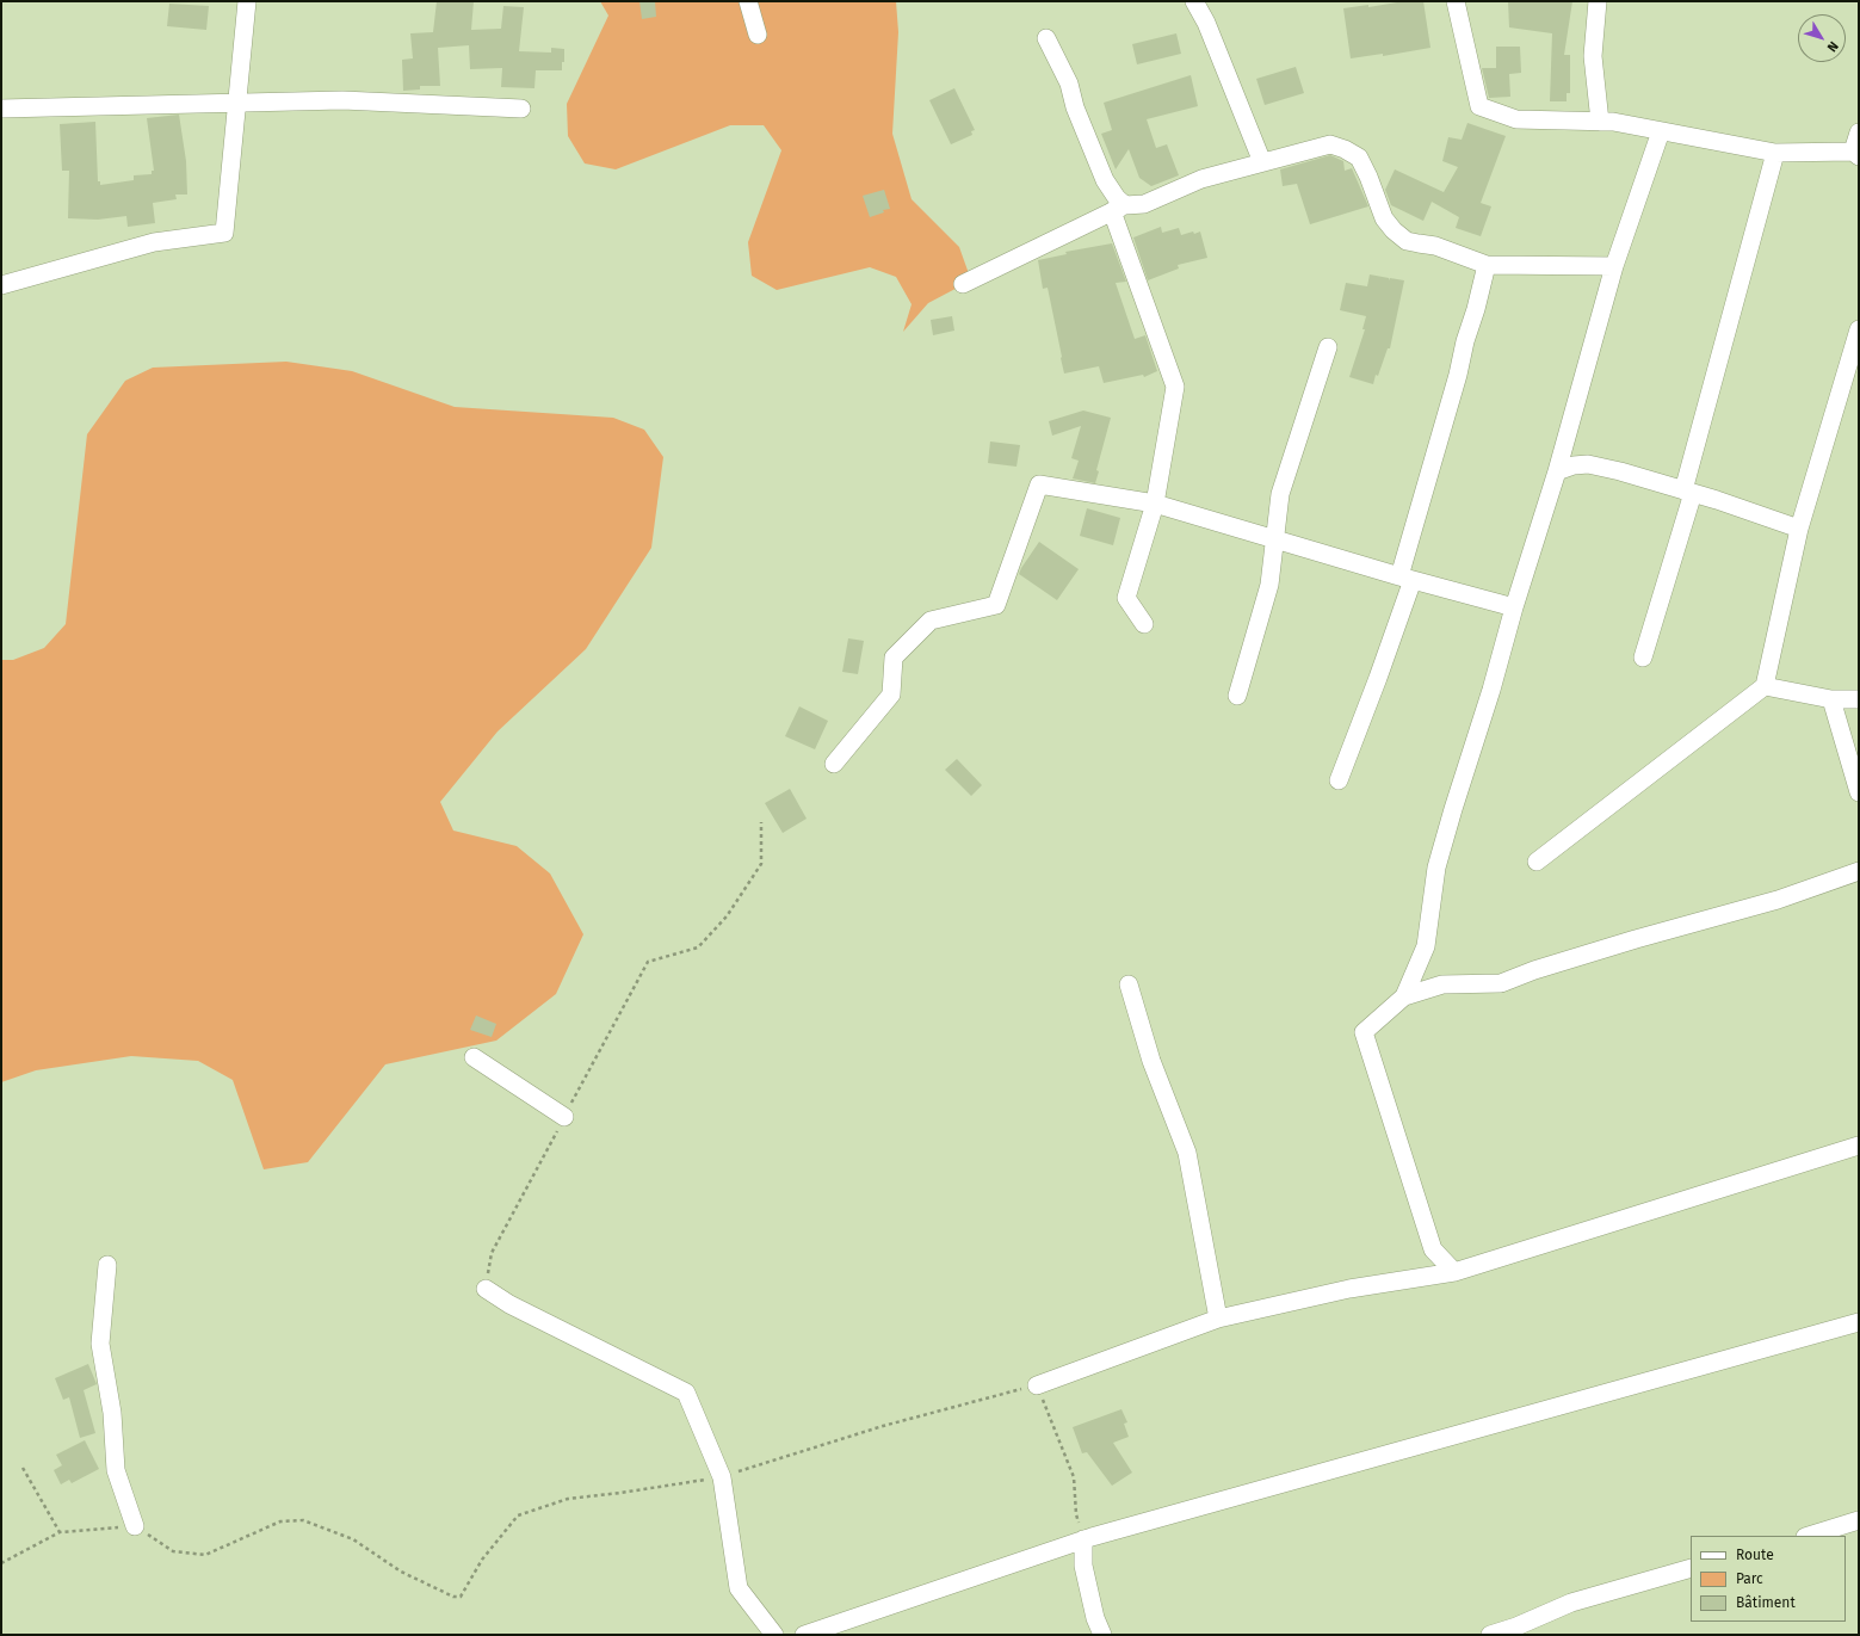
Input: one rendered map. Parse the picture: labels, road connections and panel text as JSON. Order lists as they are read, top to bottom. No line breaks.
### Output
{"legend":["Route","Parc","Bâtiment"],"north":"bottom right"}
